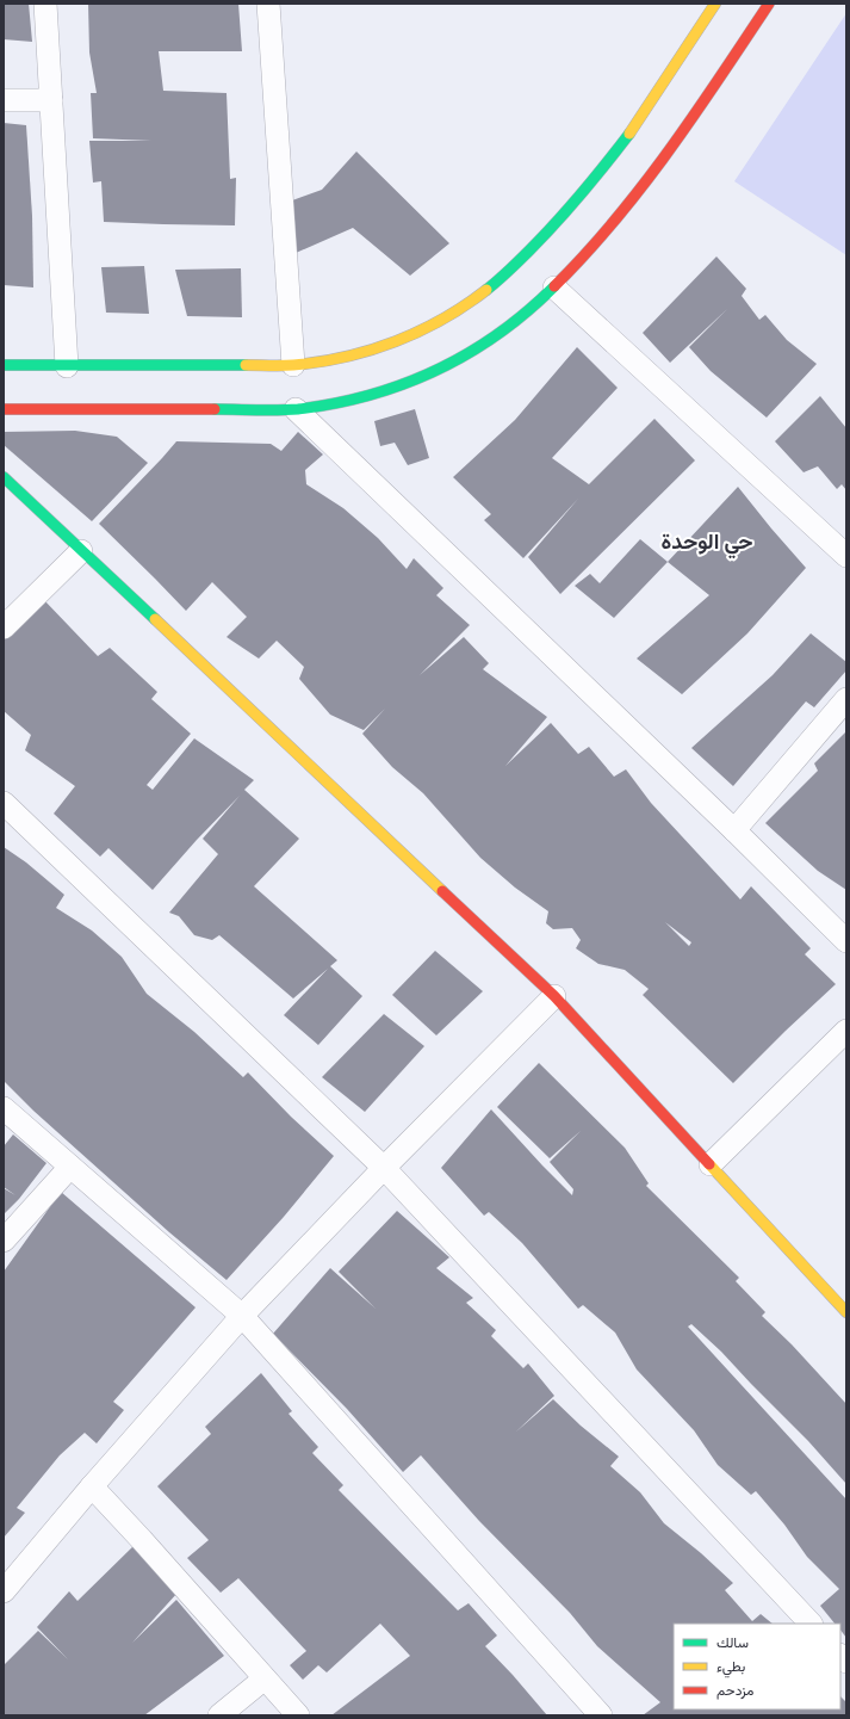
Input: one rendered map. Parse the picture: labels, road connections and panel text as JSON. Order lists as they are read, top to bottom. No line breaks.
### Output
{"districts":["حي الوحدة"],"legend":["سالك","بطيء","مزدحم"]}
